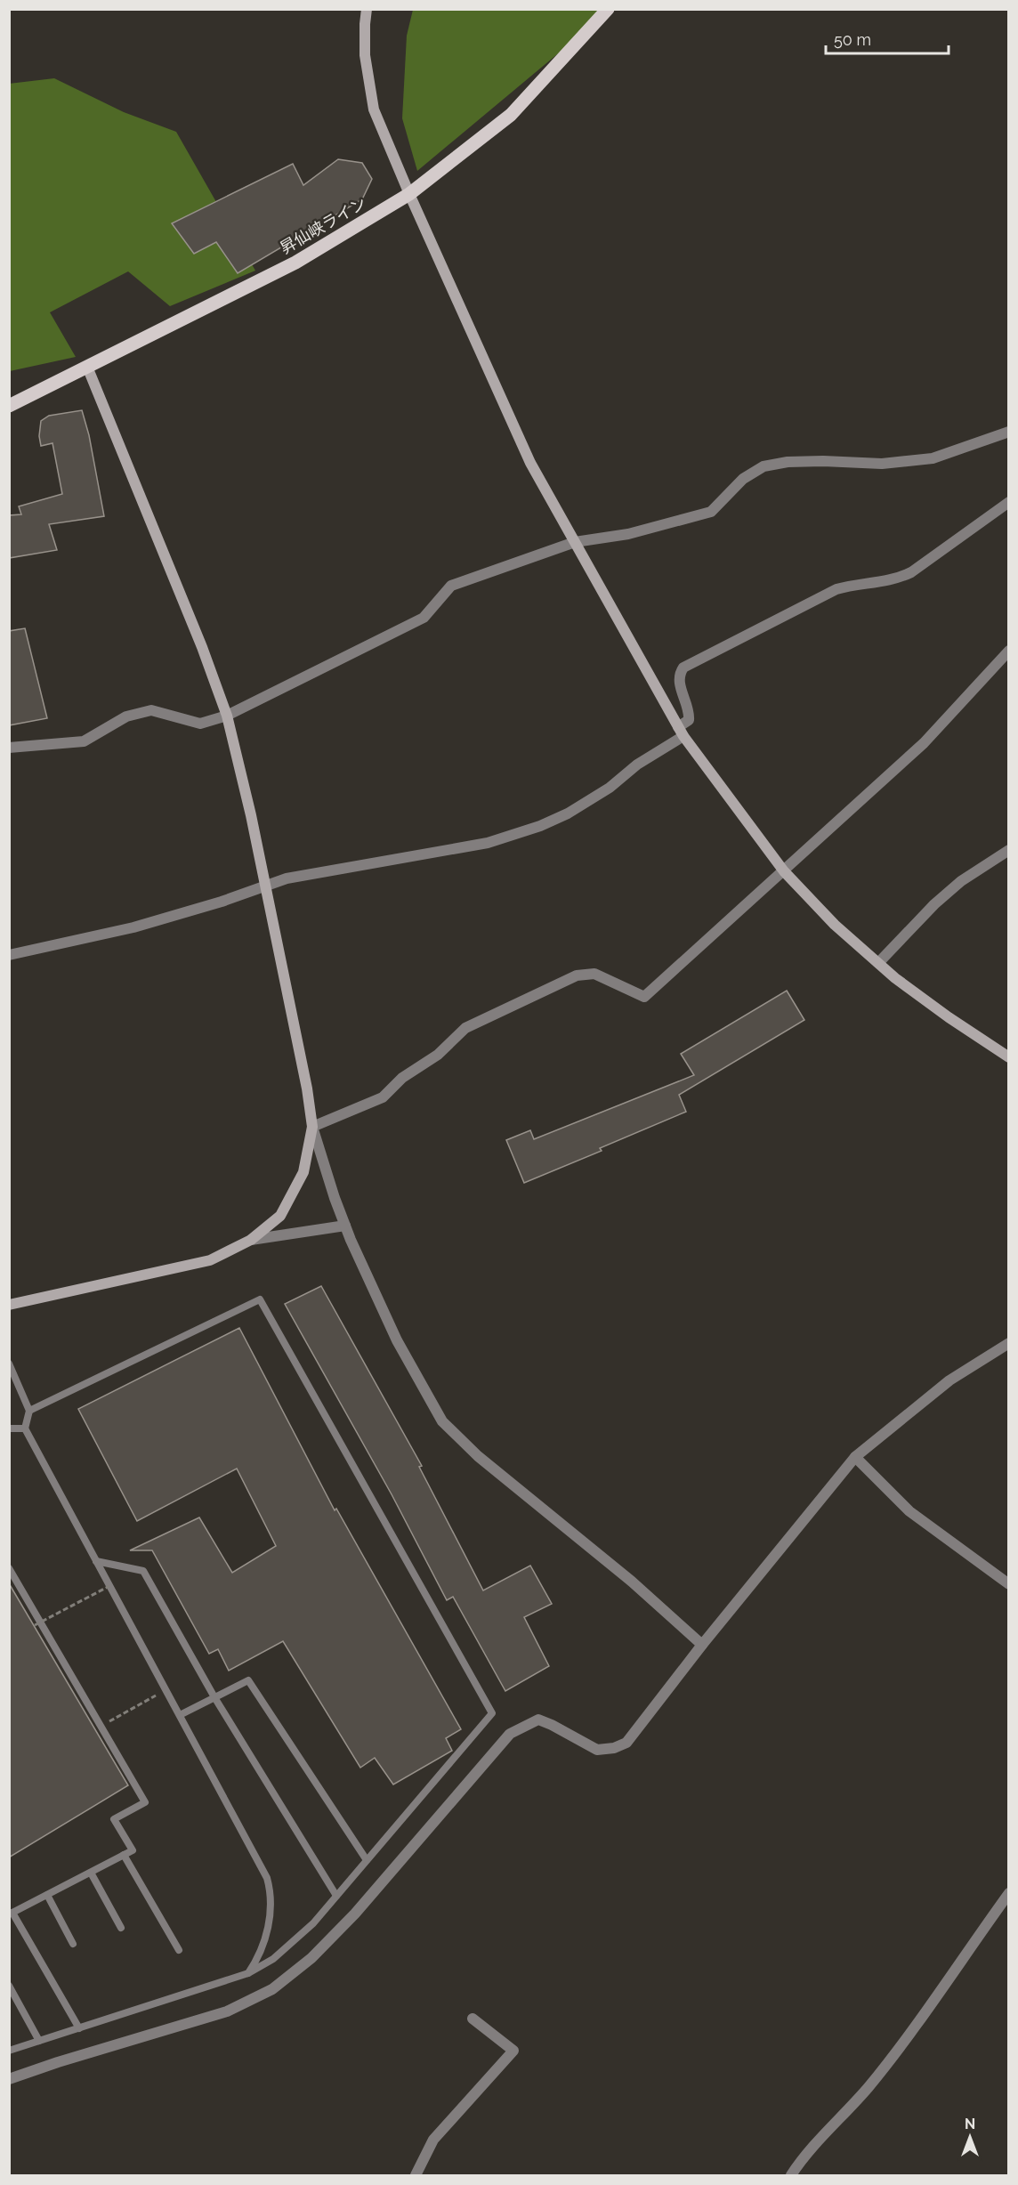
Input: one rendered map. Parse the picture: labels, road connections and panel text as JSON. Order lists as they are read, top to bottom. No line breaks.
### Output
{"streets":{"main road":["昇仙峡ライン"]},"scale_bar":"50 m","north":"top"}
